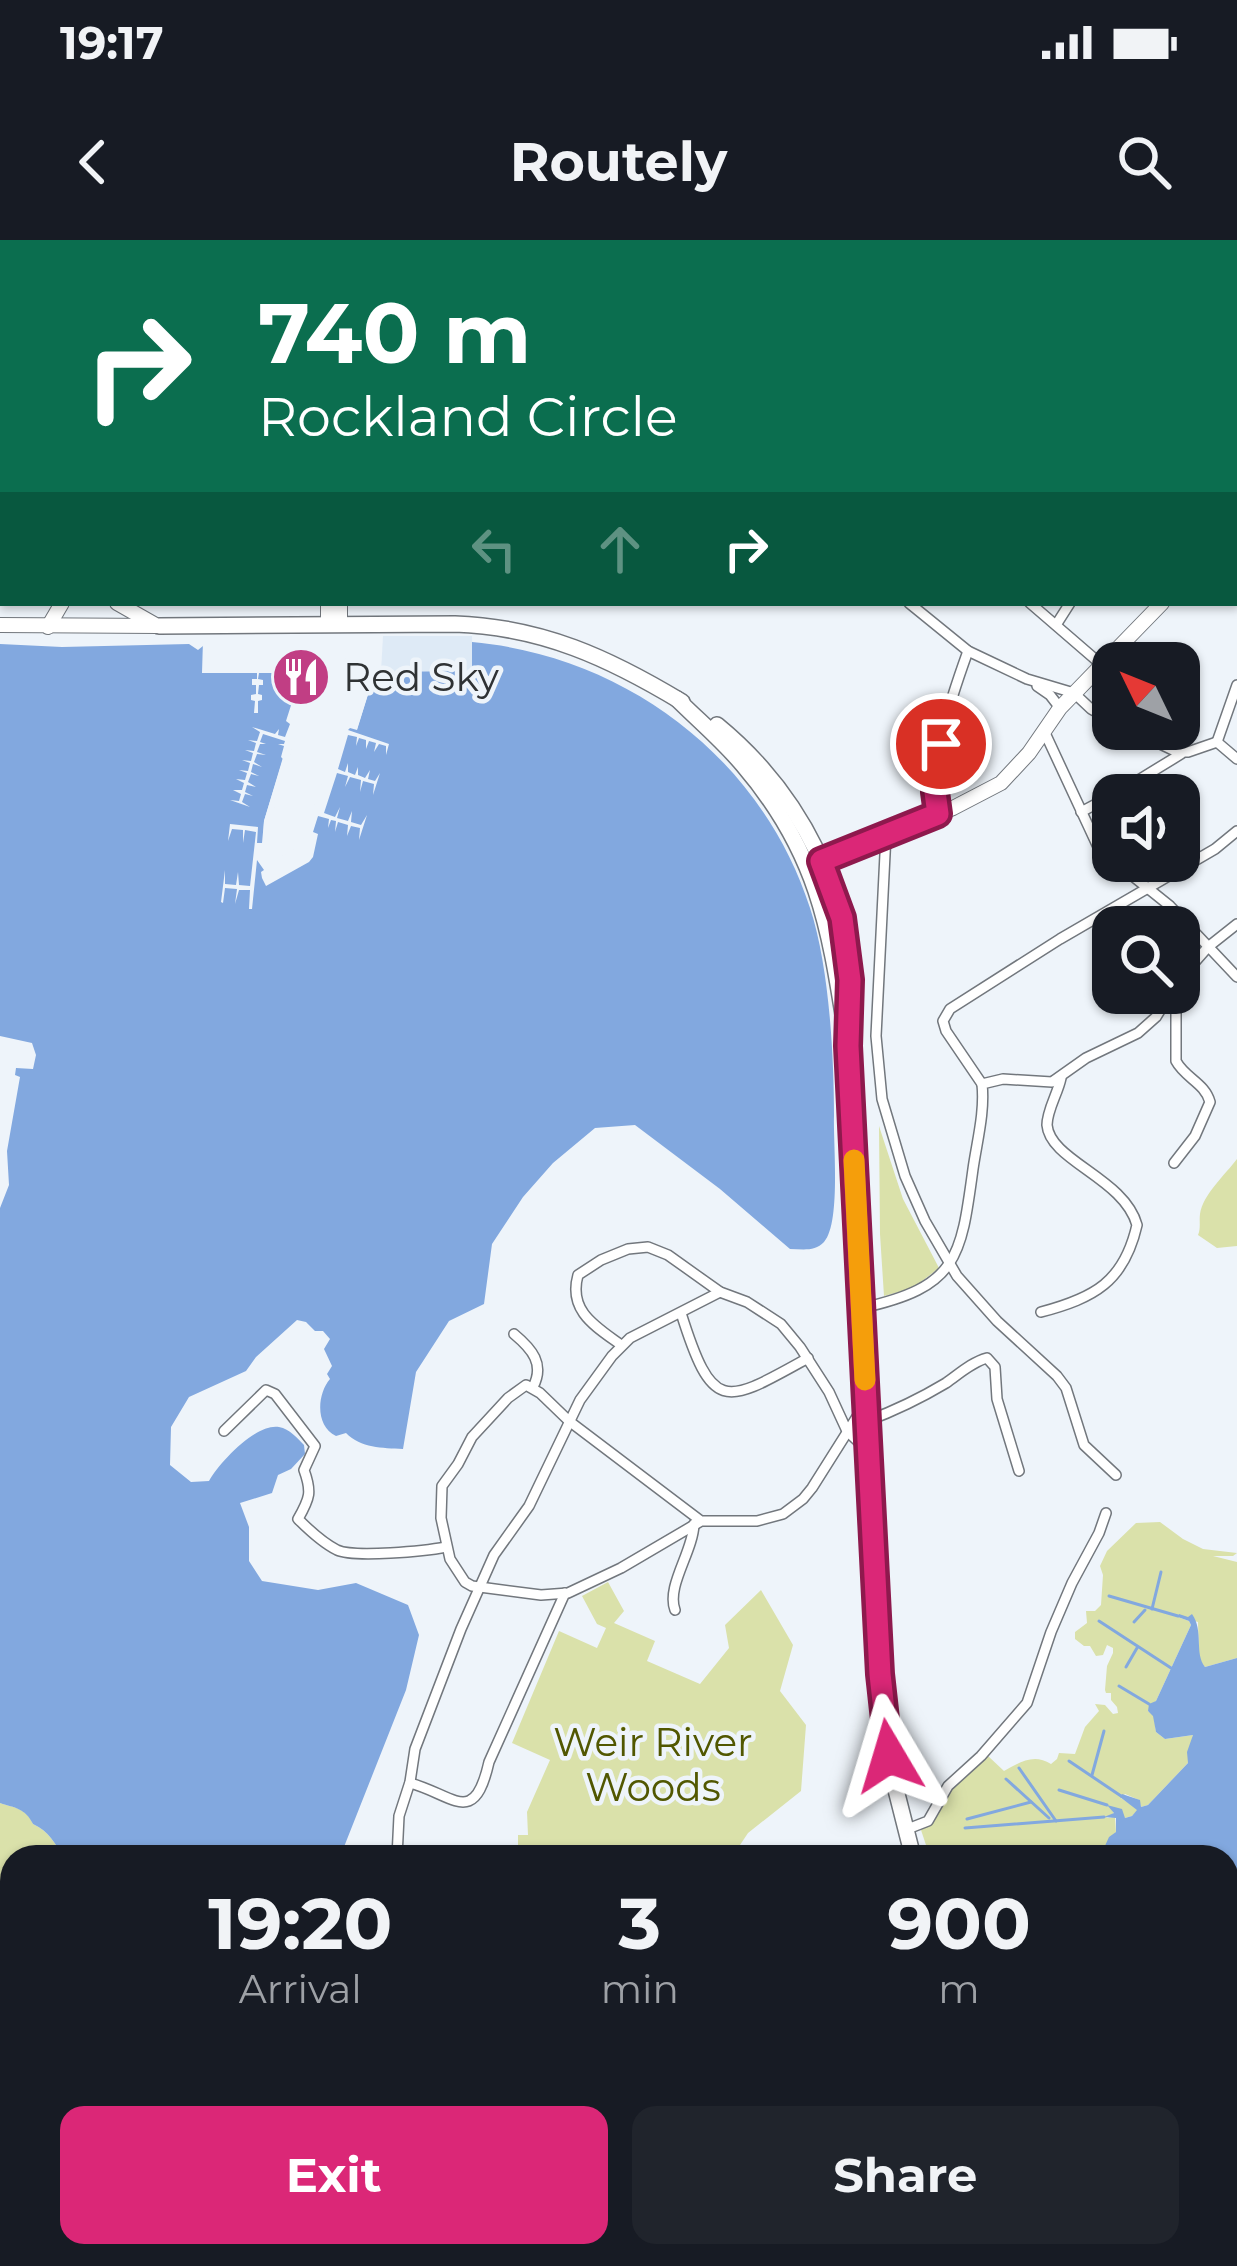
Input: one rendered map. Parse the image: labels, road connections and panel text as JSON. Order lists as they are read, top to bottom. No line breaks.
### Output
{"parks":["Weir River Woods"],"places":{"restaurant":["Red Sky"]},"north":"top left","page":{"status":"19:17","header":"Routely","turn":["740 m","Rockland Circle"],"eta":["19:20","Arrival","3","min","900","m"],"buttons":["Exit","Share"]}}
